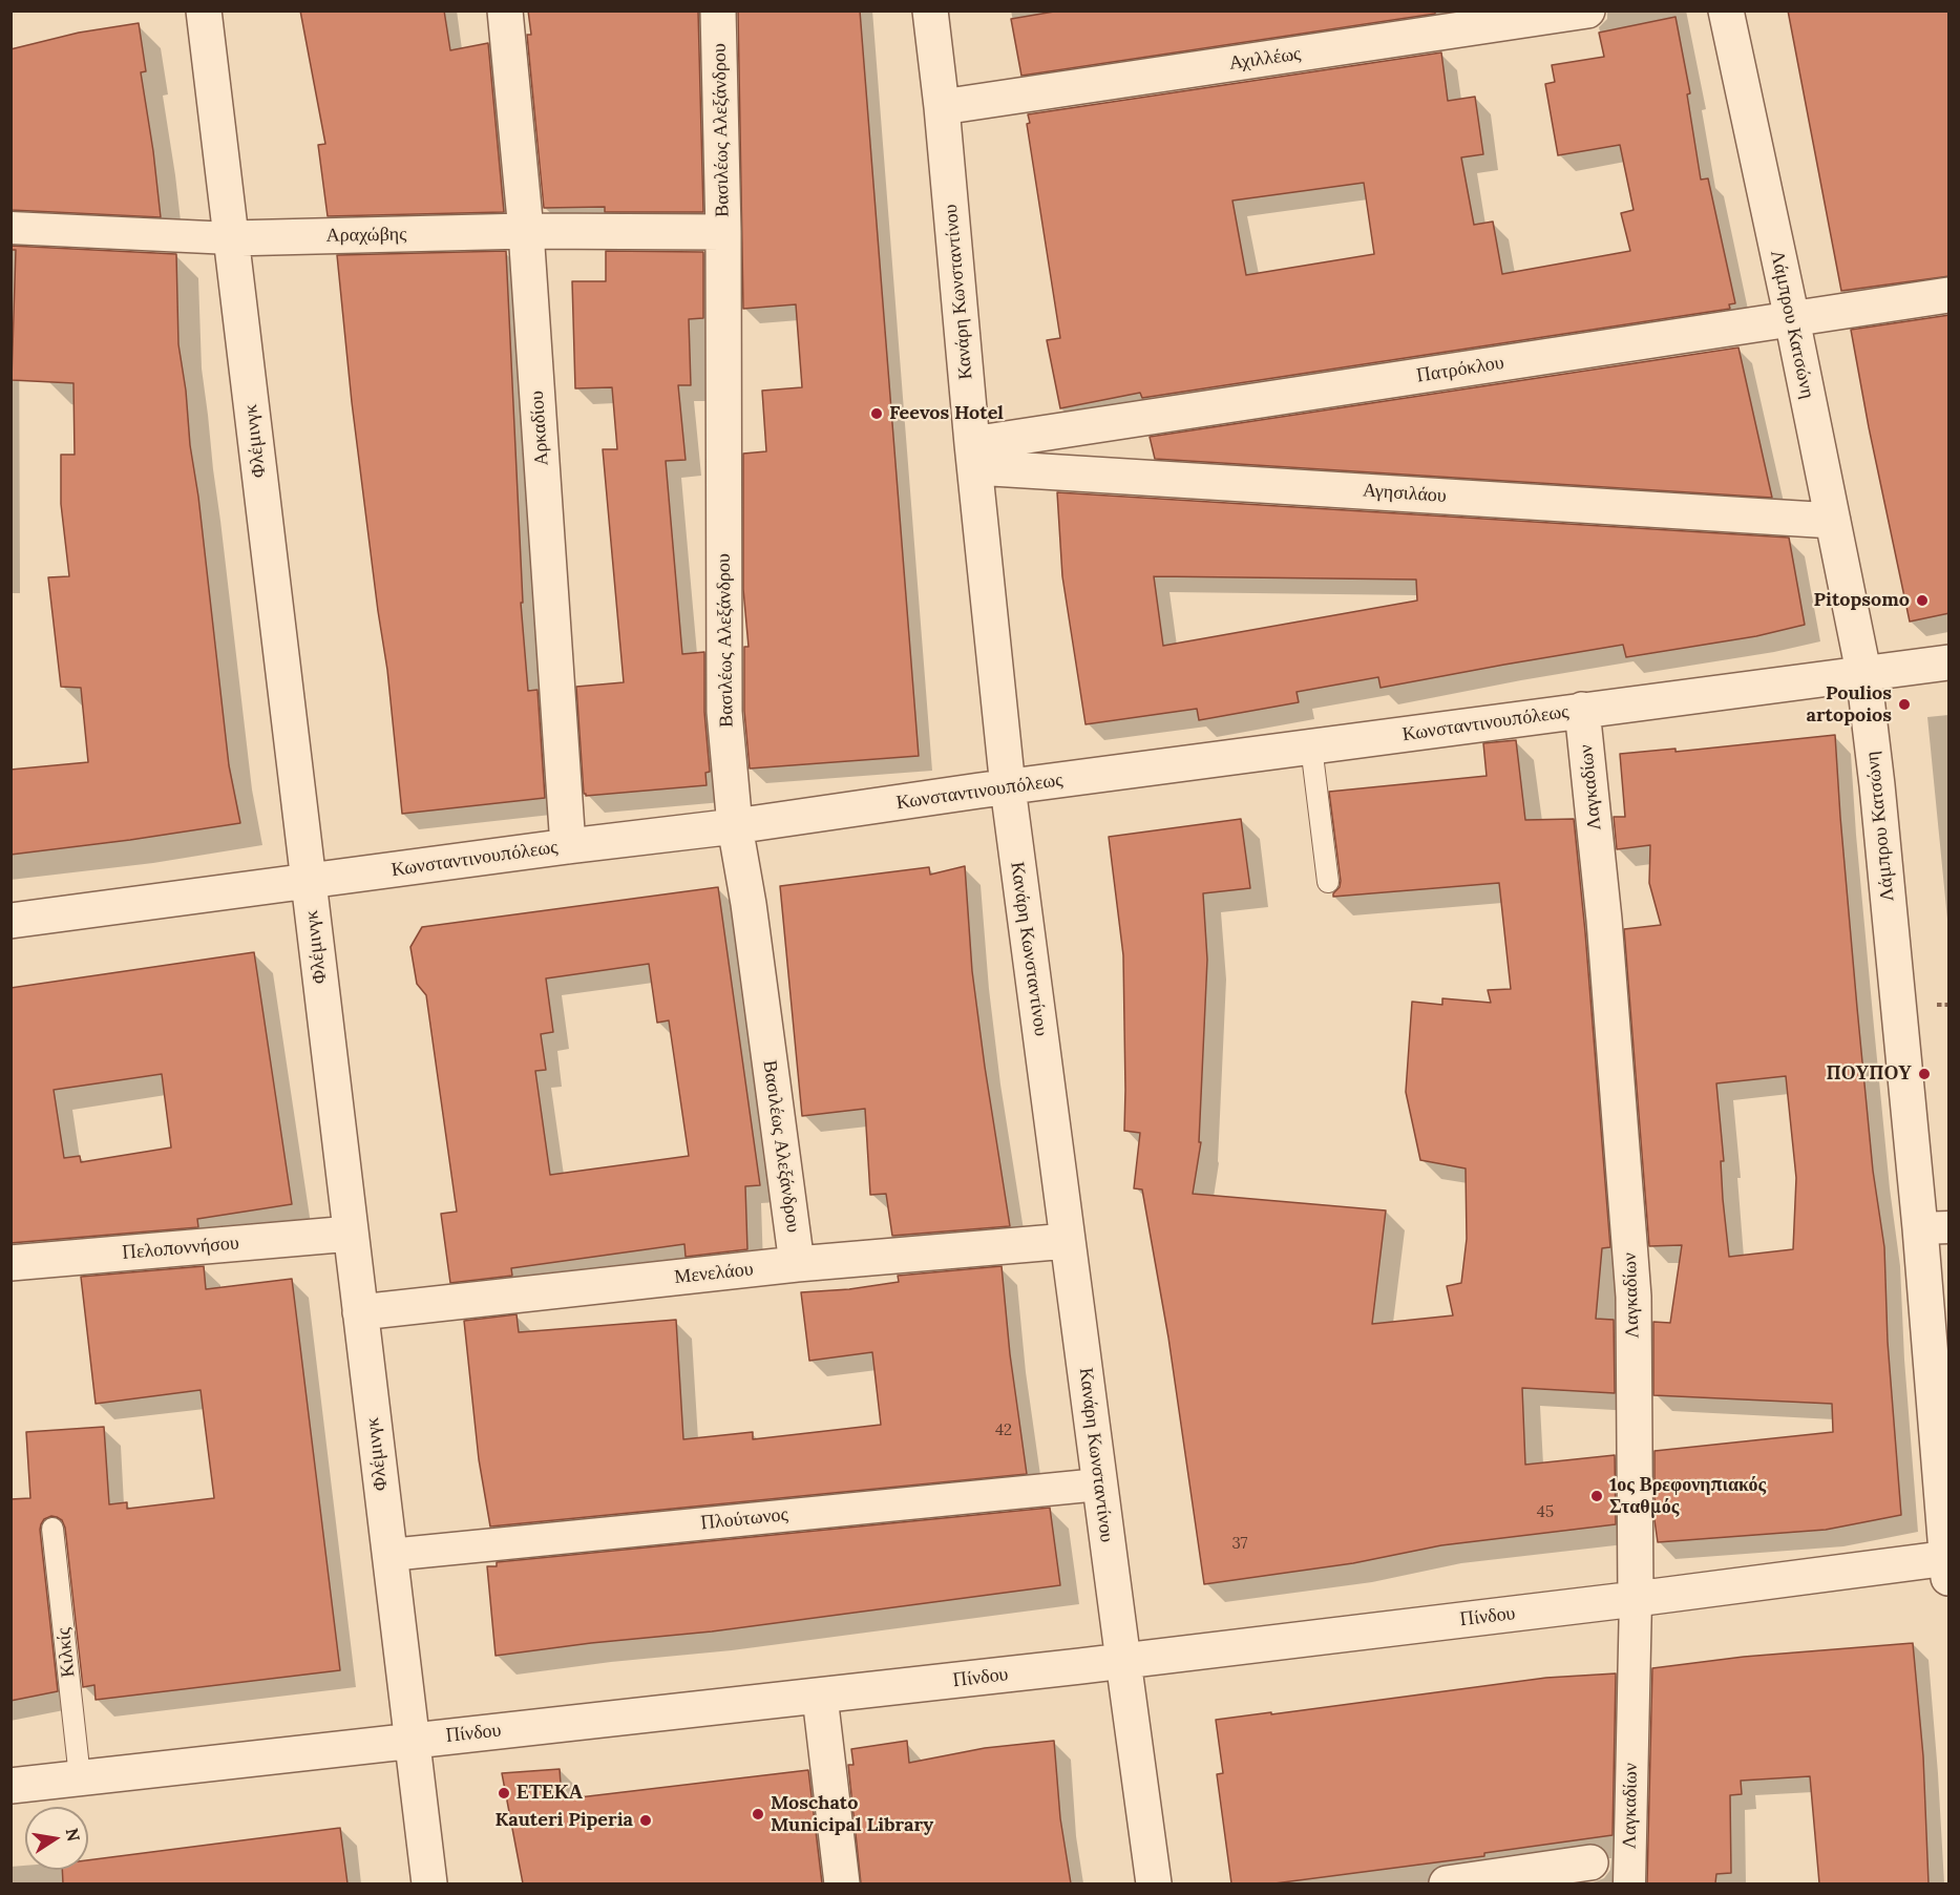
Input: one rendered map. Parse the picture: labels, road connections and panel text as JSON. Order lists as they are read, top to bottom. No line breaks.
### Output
{"streets":{"street":["Αχιλλέως","Βασιλέως Αλεξάνδρου","Αραχώβης","Κανάρη Κωνσταντίνου","Λάμπρου Κατσώνη","Πατρόκλου","Αρκαδίου","Φλέμινγκ","Αγησιλάου","Κωνσταντινουπόλεως","Λαγκαδίων","Πελοποννήσου","Μενελάου","Πλούτωνος","Πίνδου"],"lane":["Κιλκίς"]},"crossings":[["Αχιλλέως","Κανάρη Κωνσταντίνου"],["Βασιλέως Αλεξάνδρου","Αραχώβης"],["Βασιλέως Αλεξάνδρου","Κωνσταντινουπόλεως"],["Βασιλέως Αλεξάνδρου","Μενελάου"],["Αραχώβης","Αρκαδίου"],["Αραχώβης","Φλέμινγκ"],["Κανάρη Κωνσταντίνου","Πατρόκλου"],["Κανάρη Κωνσταντίνου","Αγησιλάου"],["Κανάρη Κωνσταντίνου","Κωνσταντινουπόλεως"],["Κανάρη Κωνσταντίνου","Μενελάου"],["Κανάρη Κωνσταντίνου","Πλούτωνος"],["Κανάρη Κωνσταντίνου","Πίνδου"],["Λάμπρου Κατσώνη","Πατρόκλου"],["Λάμπρου Κατσώνη","Αγησιλάου"],["Λάμπρου Κατσώνη","Κωνσταντινουπόλεως"],["Λάμπρου Κατσώνη","Πίνδου"],["Πατρόκλου","Αγησιλάου"],["Αρκαδίου","Κωνσταντινουπόλεως"],["Φλέμινγκ","Κωνσταντινουπόλεως"],["Φλέμινγκ","Πελοποννήσου"],["Φλέμινγκ","Μενελάου"],["Φλέμινγκ","Πλούτωνος"],["Φλέμινγκ","Πίνδου"],["Κωνσταντινουπόλεως","Λαγκαδίων"],["Λαγκαδίων","Πίνδου"],["Πίνδου","Κιλκίς"]],"places":["Feevos Hotel","Pitopsomo","Poulios artopoios","ΠΟΥΠΟΥ","1ος Βρεφονηπιακός Σταθμός","ΕΤΕΚΑ","Moschato Municipal Library","Kauteri Piperia"],"house_numbers":["42","45","37"],"north":"right"}
